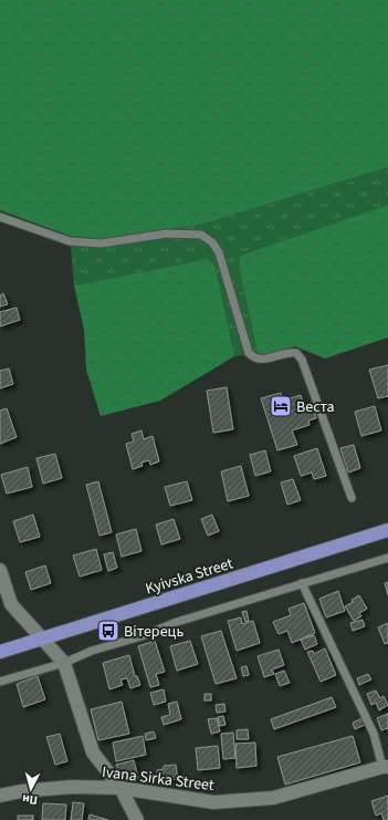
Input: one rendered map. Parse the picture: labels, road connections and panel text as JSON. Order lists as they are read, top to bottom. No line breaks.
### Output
{"streets":{"main road":["Kyivska Street"],"street":["Ivana Sirka Street"]},"places":{"hotel":["Веста"],"bus stop":["Вітерець"]},"north":"bottom"}
